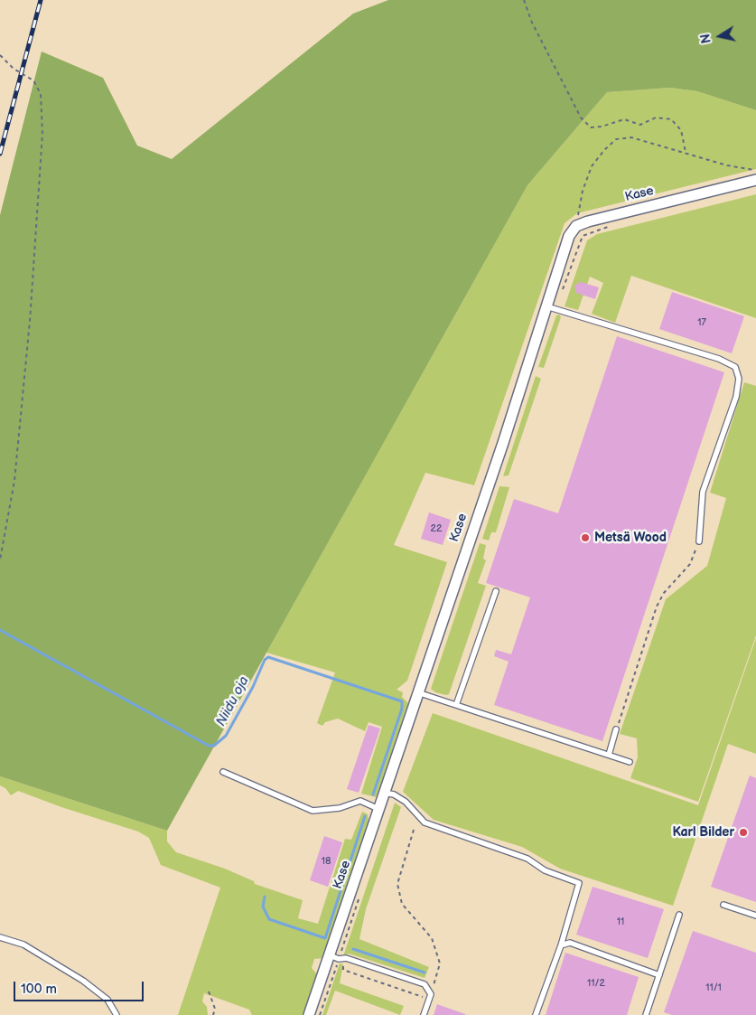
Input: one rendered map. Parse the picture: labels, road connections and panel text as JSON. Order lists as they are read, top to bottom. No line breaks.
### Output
{"streets":{"street":["Kase"]},"water":["Niidu oja"],"places":["Metsä Wood","Karl Bilder"],"house_numbers":["17","22","18","11","11/2","11/1"],"scale_bar":"100 m","north":"left"}
